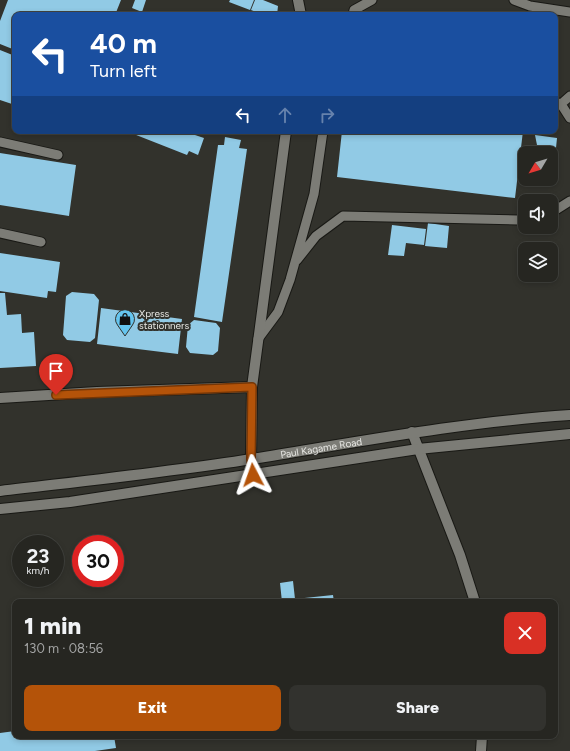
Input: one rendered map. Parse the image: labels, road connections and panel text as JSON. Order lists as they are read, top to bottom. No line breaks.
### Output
{"streets":{"main road":["Paul Kagame Road"]},"places":{"shop":["Xpress stationners"]},"north":"bottom left","page":{"turn":["40 m","Turn left"],"speed":"23 km/h","limit":"30","heading":["1 min","130 m · 08:56"],"buttons":["Exit","Share"]}}
